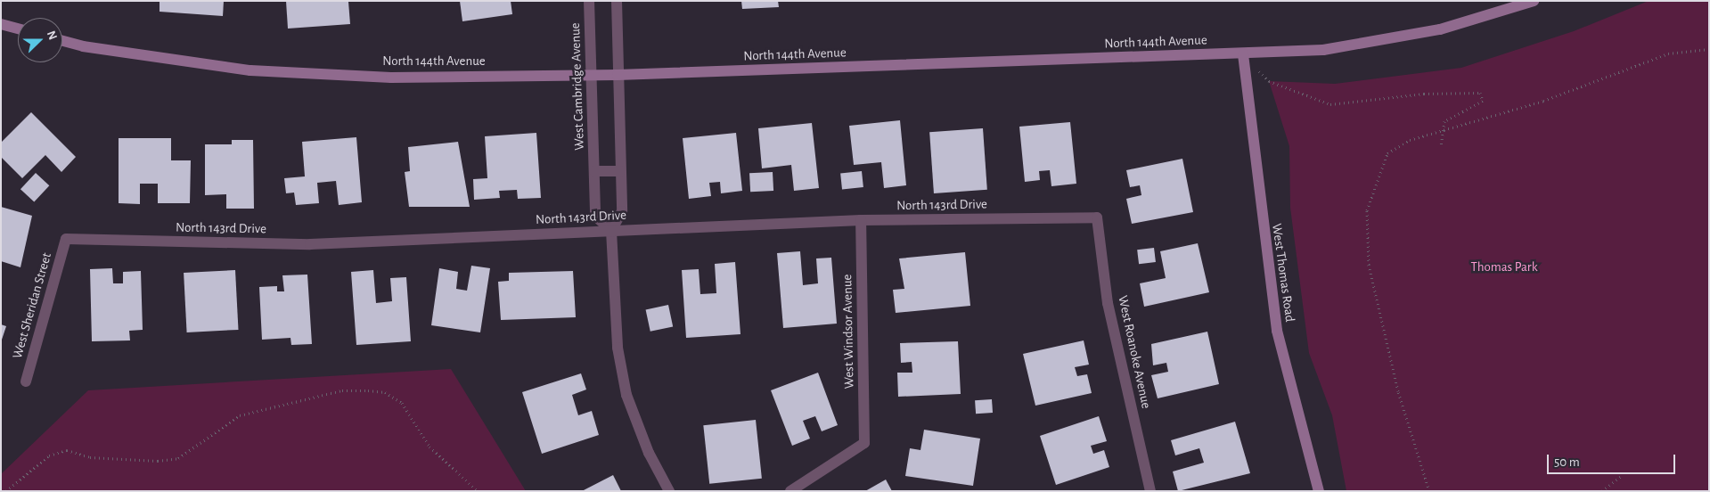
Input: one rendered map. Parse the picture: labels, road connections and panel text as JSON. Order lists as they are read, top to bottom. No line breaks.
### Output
{"streets":{"main road":["North 144th Avenue","West Thomas Road"],"street":["West Cambridge Avenue","North 143rd Drive","West Sheridan Street","West Windsor Avenue","West Roanoke Avenue"]},"crossings":[["North 144th Avenue","West Cambridge Avenue"],["North 144th Avenue","West Thomas Road"],["West Cambridge Avenue","North 143rd Drive"],["North 143rd Drive","West Sheridan Street"],["North 143rd Drive","West Windsor Avenue"],["North 143rd Drive","West Roanoke Avenue"]],"parks":["Thomas Park"],"scale_bar":"50 m","north":"right"}
